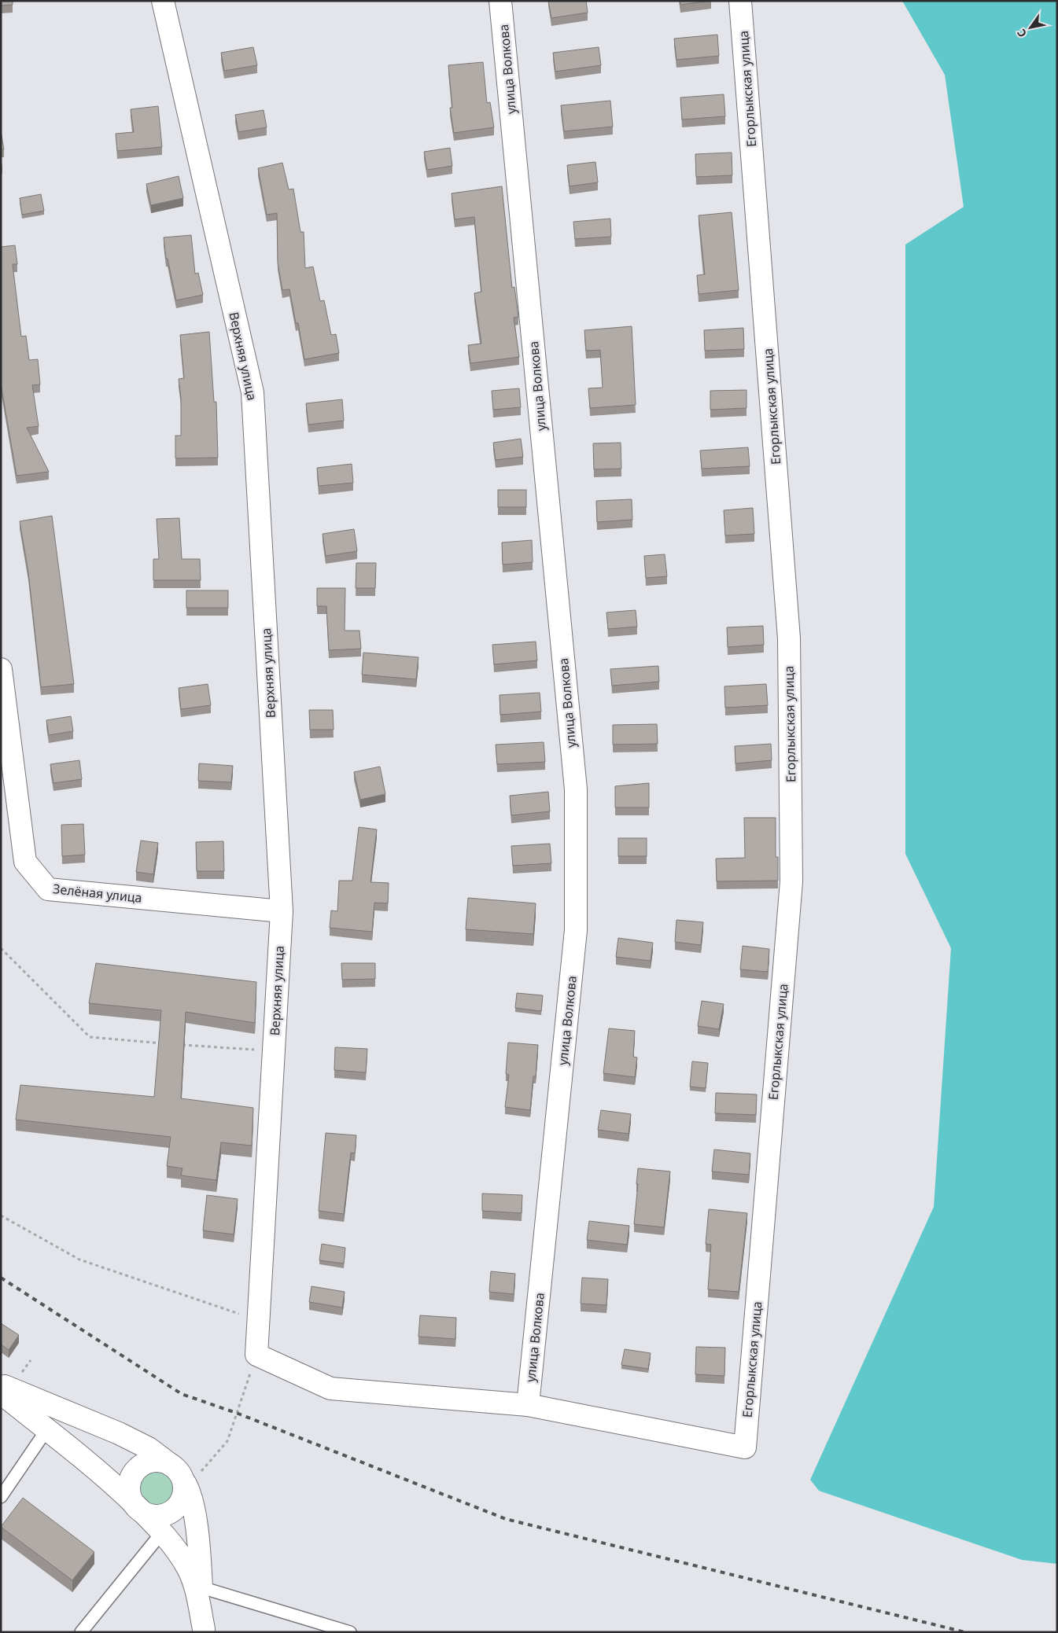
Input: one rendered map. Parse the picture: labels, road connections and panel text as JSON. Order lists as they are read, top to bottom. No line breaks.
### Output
{"streets":{"street":["улица Волкова","Егорлыкская улица","Верхняя улица","Зелёная улица"]},"crossings":[["улица Волкова","Егорлыкская улица"],["Верхняя улица","Зелёная улица"]],"north":"bottom left"}
